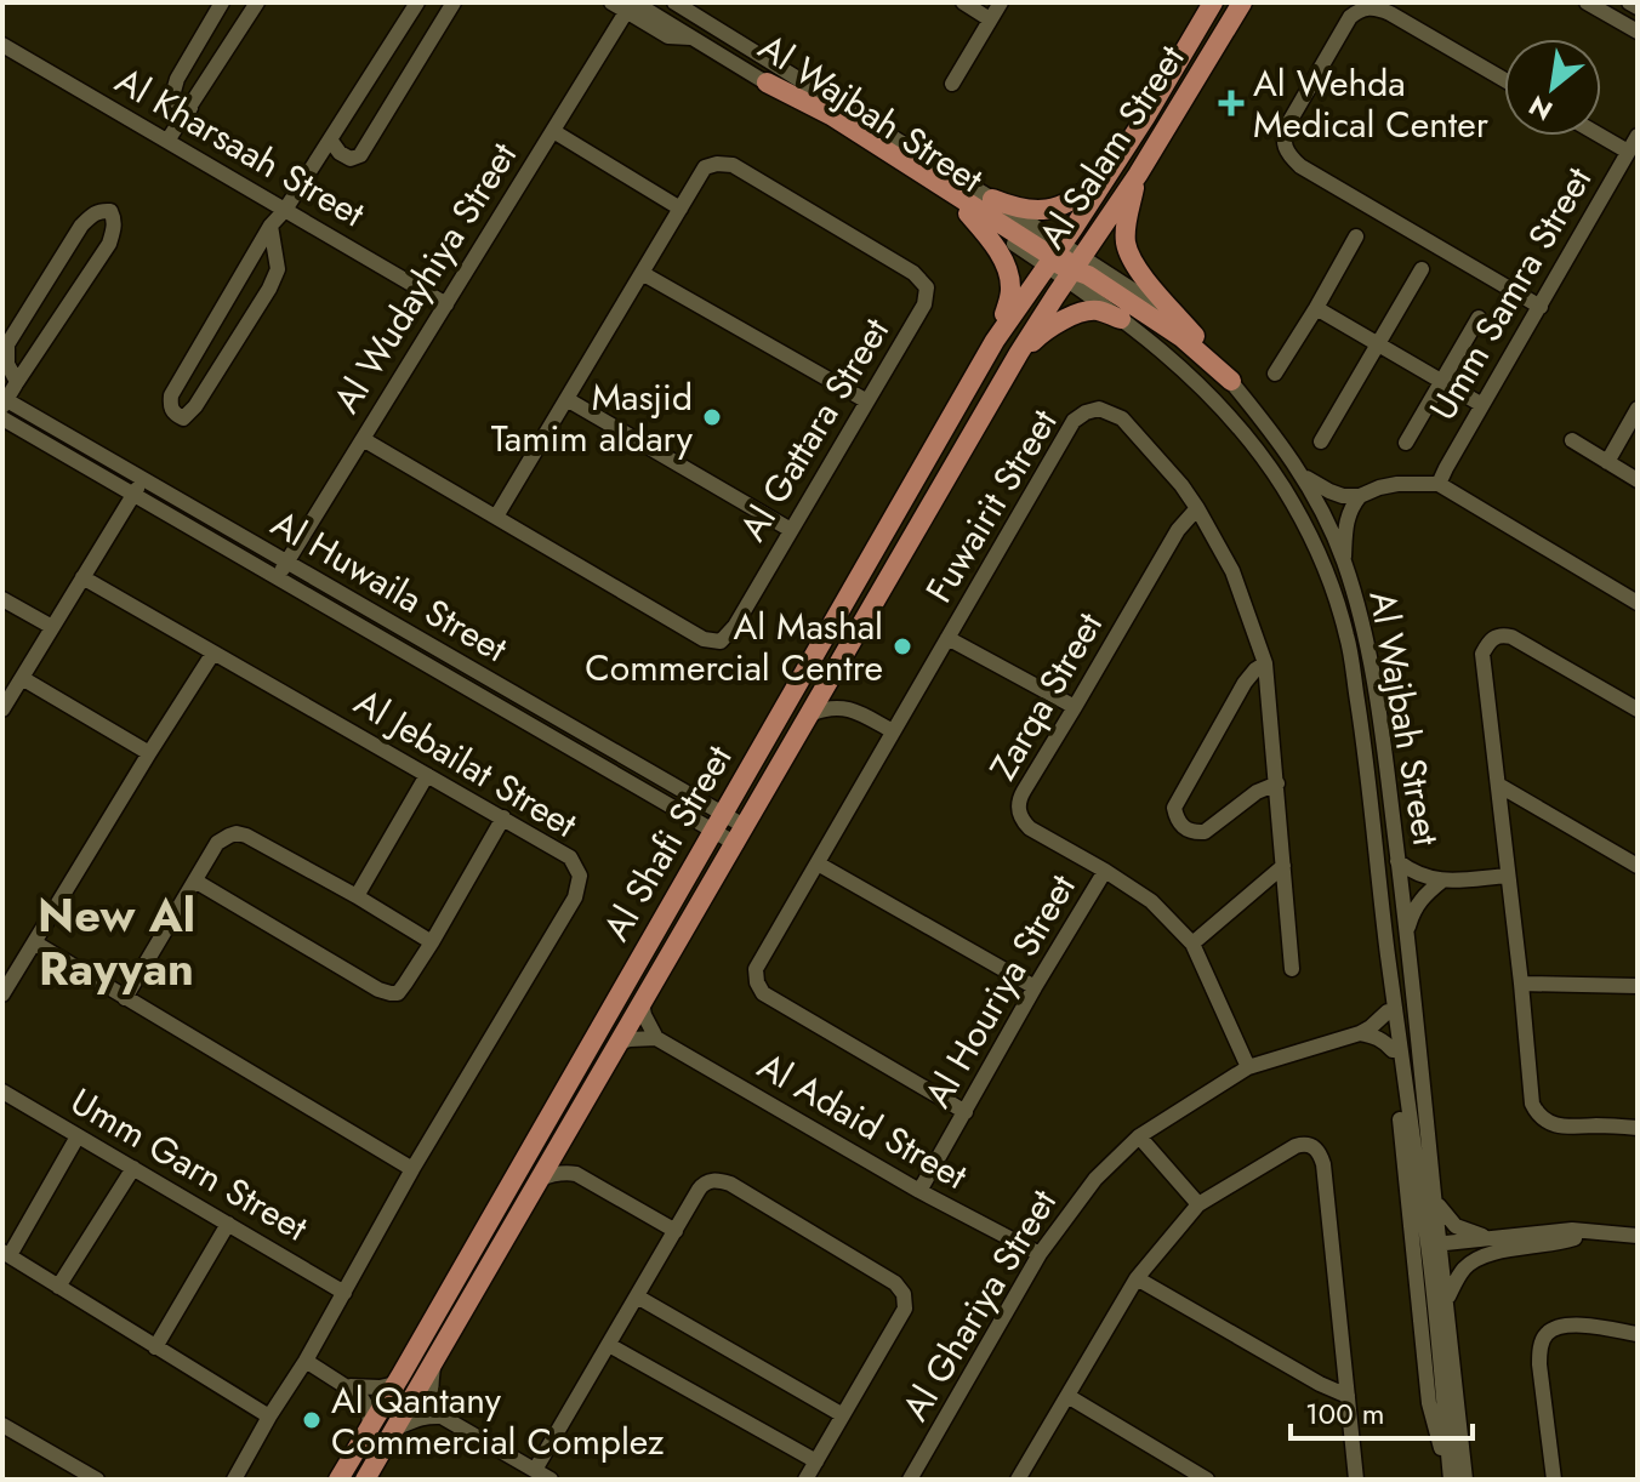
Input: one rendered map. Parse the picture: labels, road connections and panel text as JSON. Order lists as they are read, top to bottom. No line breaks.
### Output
{"streets":{"main road":["Al Salam Street","Al Shafi Street"],"street":["Al Wajbah Street","Al Kharsaah Street","Al Wudayhiya Street","Umm Samra Street","Al Gattara Street","Fuwairit Street","Al Huwaila Street","Zarqa Street","Al Jebailat Street","Al Houriya Street","Al Adaid Street","Umm Garn Street","Al Ghariya Street"]},"crossings":[["Al Wajbah Street","Al Salam Street"],["Al Wajbah Street","Al Wudayhiya Street"],["Al Wajbah Street","Al Shafi Street"],["Al Wajbah Street","Al Ghariya Street"],["Al Kharsaah Street","Al Wudayhiya Street"],["Al Salam Street","Al Shafi Street"],["Al Wudayhiya Street","Al Gattara Street"],["Al Wudayhiya Street","Al Huwaila Street"],["Fuwairit Street","Zarqa Street"],["Fuwairit Street","Al Houriya Street"],["Al Huwaila Street","Al Shafi Street"],["Zarqa Street","Al Houriya Street"],["Zarqa Street","Al Ghariya Street"],["Al Jebailat Street","Umm Garn Street"],["Al Houriya Street","Al Adaid Street"],["Al Adaid Street","Al Ghariya Street"]],"districts":["New Al Rayyan"],"places":{"health":["Al Wehda Medical Center"],"other":["Masjid Tamim aldary","Al Mashal Commercial Centre","Al Qantany Commercial Complez"]},"scale_bar":"100 m","north":"bottom left"}
